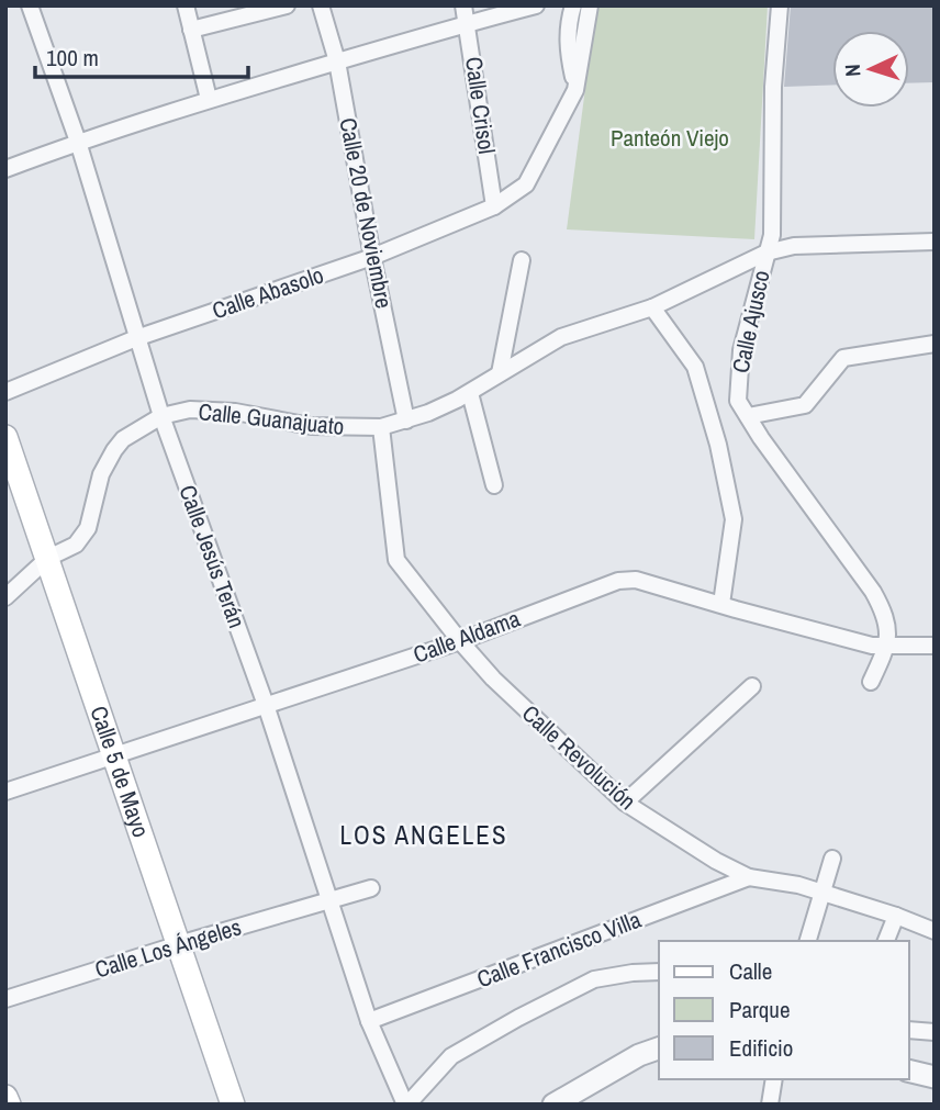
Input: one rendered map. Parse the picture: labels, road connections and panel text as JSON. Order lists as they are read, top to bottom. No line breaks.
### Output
{"streets":{"main road":["Calle 5 de Mayo"],"street":["Calle Crisol","Calle 20 de Noviembre","Calle Abasolo","Calle Ajusco","Calle Guanajuato","Calle Jesús Terán","Calle Aldama","Calle Revolución","Calle Los Ángeles","Calle Francisco Villa"]},"crossings":[["Calle Crisol","Calle Abasolo"],["Calle 20 de Noviembre","Calle Abasolo"],["Calle 20 de Noviembre","Calle Guanajuato"],["Calle Abasolo","Calle Jesús Terán"],["Calle Ajusco","Calle Guanajuato"],["Calle Ajusco","Calle Aldama"],["Calle Guanajuato","Calle Jesús Terán"],["Calle Guanajuato","Calle Revolución"],["Calle Guanajuato","Calle 5 de Mayo"],["Calle Jesús Terán","Calle Aldama"],["Calle Jesús Terán","Calle Los Ángeles"],["Calle Jesús Terán","Calle Francisco Villa"],["Calle Aldama","Calle Revolución"],["Calle Aldama","Calle 5 de Mayo"],["Calle Revolución","Calle Francisco Villa"],["Calle 5 de Mayo","Calle Los Ángeles"]],"districts":["LOS ANGELES"],"parks":["Panteón Viejo"],"legend":["Calle","Parque","Edificio"],"scale_bar":"100 m","north":"left"}
